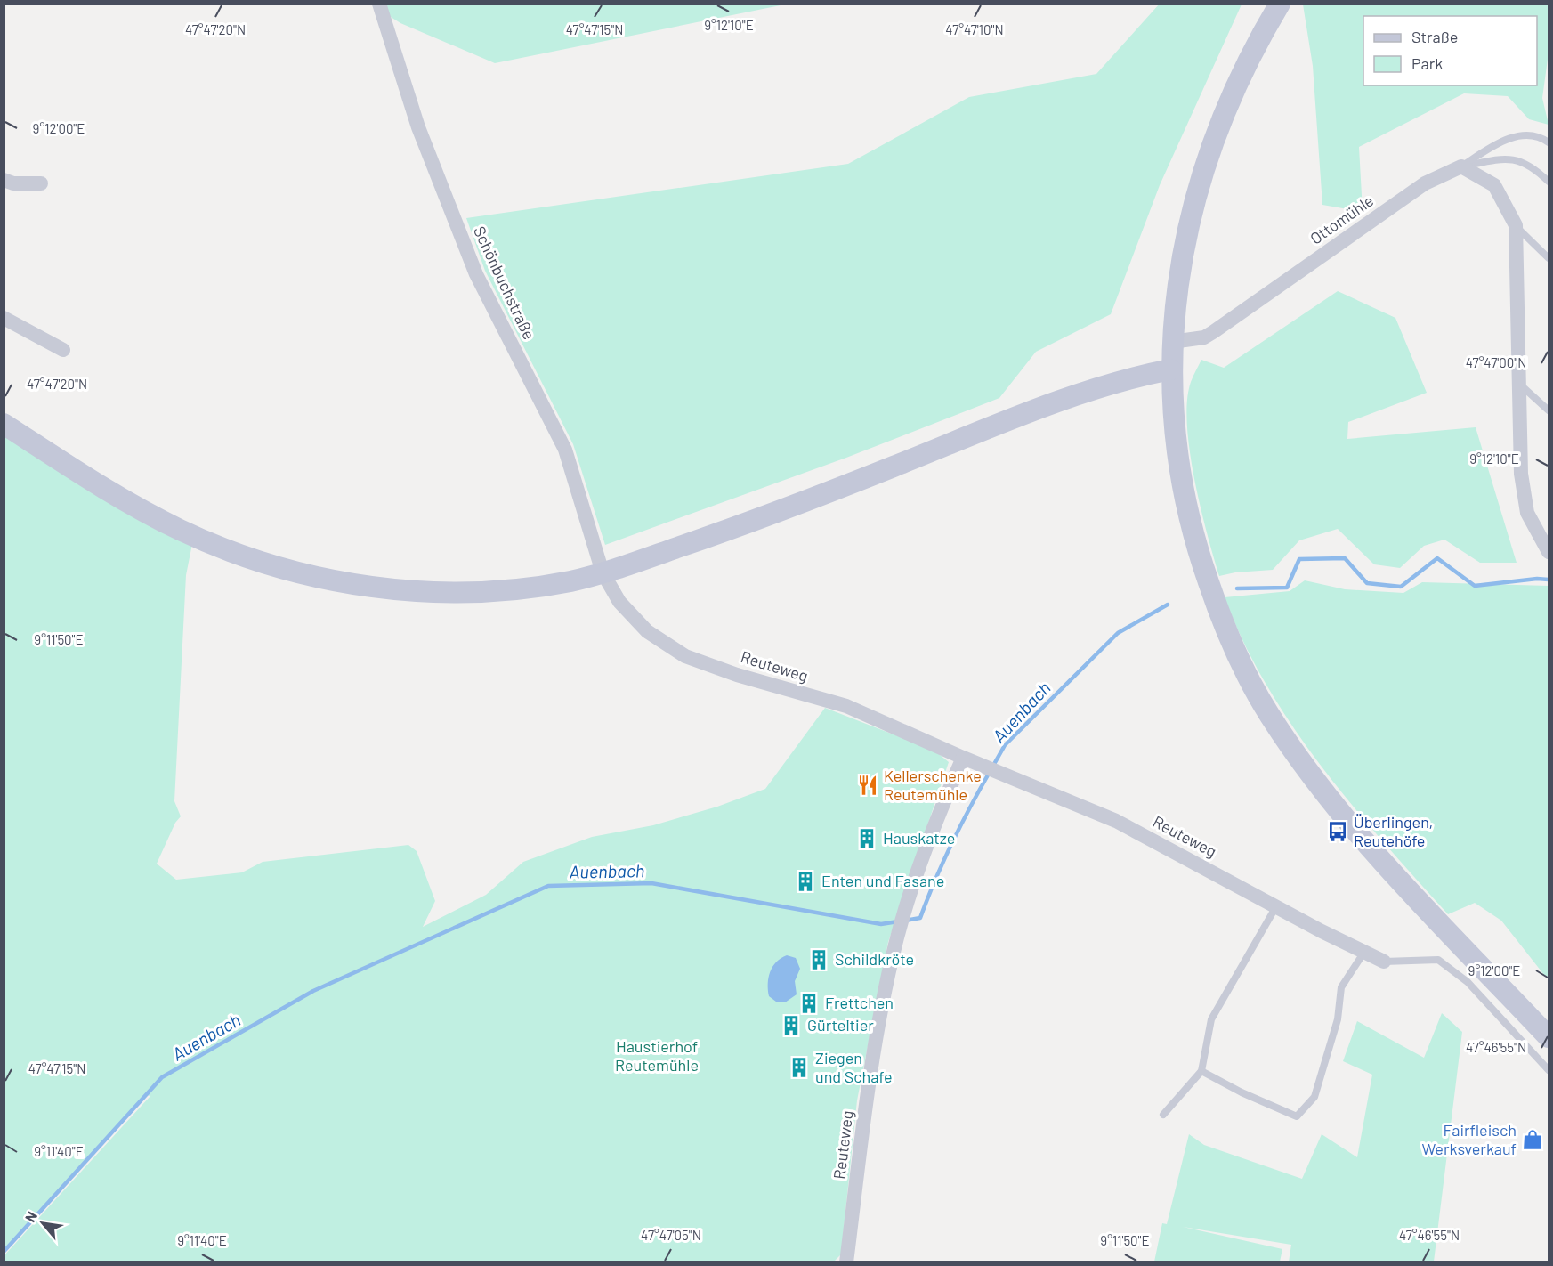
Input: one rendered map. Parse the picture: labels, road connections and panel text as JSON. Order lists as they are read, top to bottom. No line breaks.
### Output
{"streets":{"street":["Ottomühle","Schönbuchstraße","Reuteweg"]},"crossings":[["Schönbuchstraße","Reuteweg"]],"water":["Auenbach"],"parks":["Haustierhof Reutemühle"],"places":{"restaurant":["Kellerschenke Reutemühle"],"bus stop":["Überlingen, Reutehöfe"],"building":["Hauskatze","Enten und Fasane","Schildkröte","Frettchen","Gürteltier","Ziegen und Schafe"],"shop":["Fairfleisch Werksverkauf"]},"legend":["Straße","Park"],"north":"top left","coordinates":["9°12'10\"E","47°47'10\"N","47°47'20\"N","47°47'15\"N","9°12'00\"E","47°47'00\"N","9°11'50\"E","47°46'55\"N","9°11'40\"E","47°47'05\"N"]}
